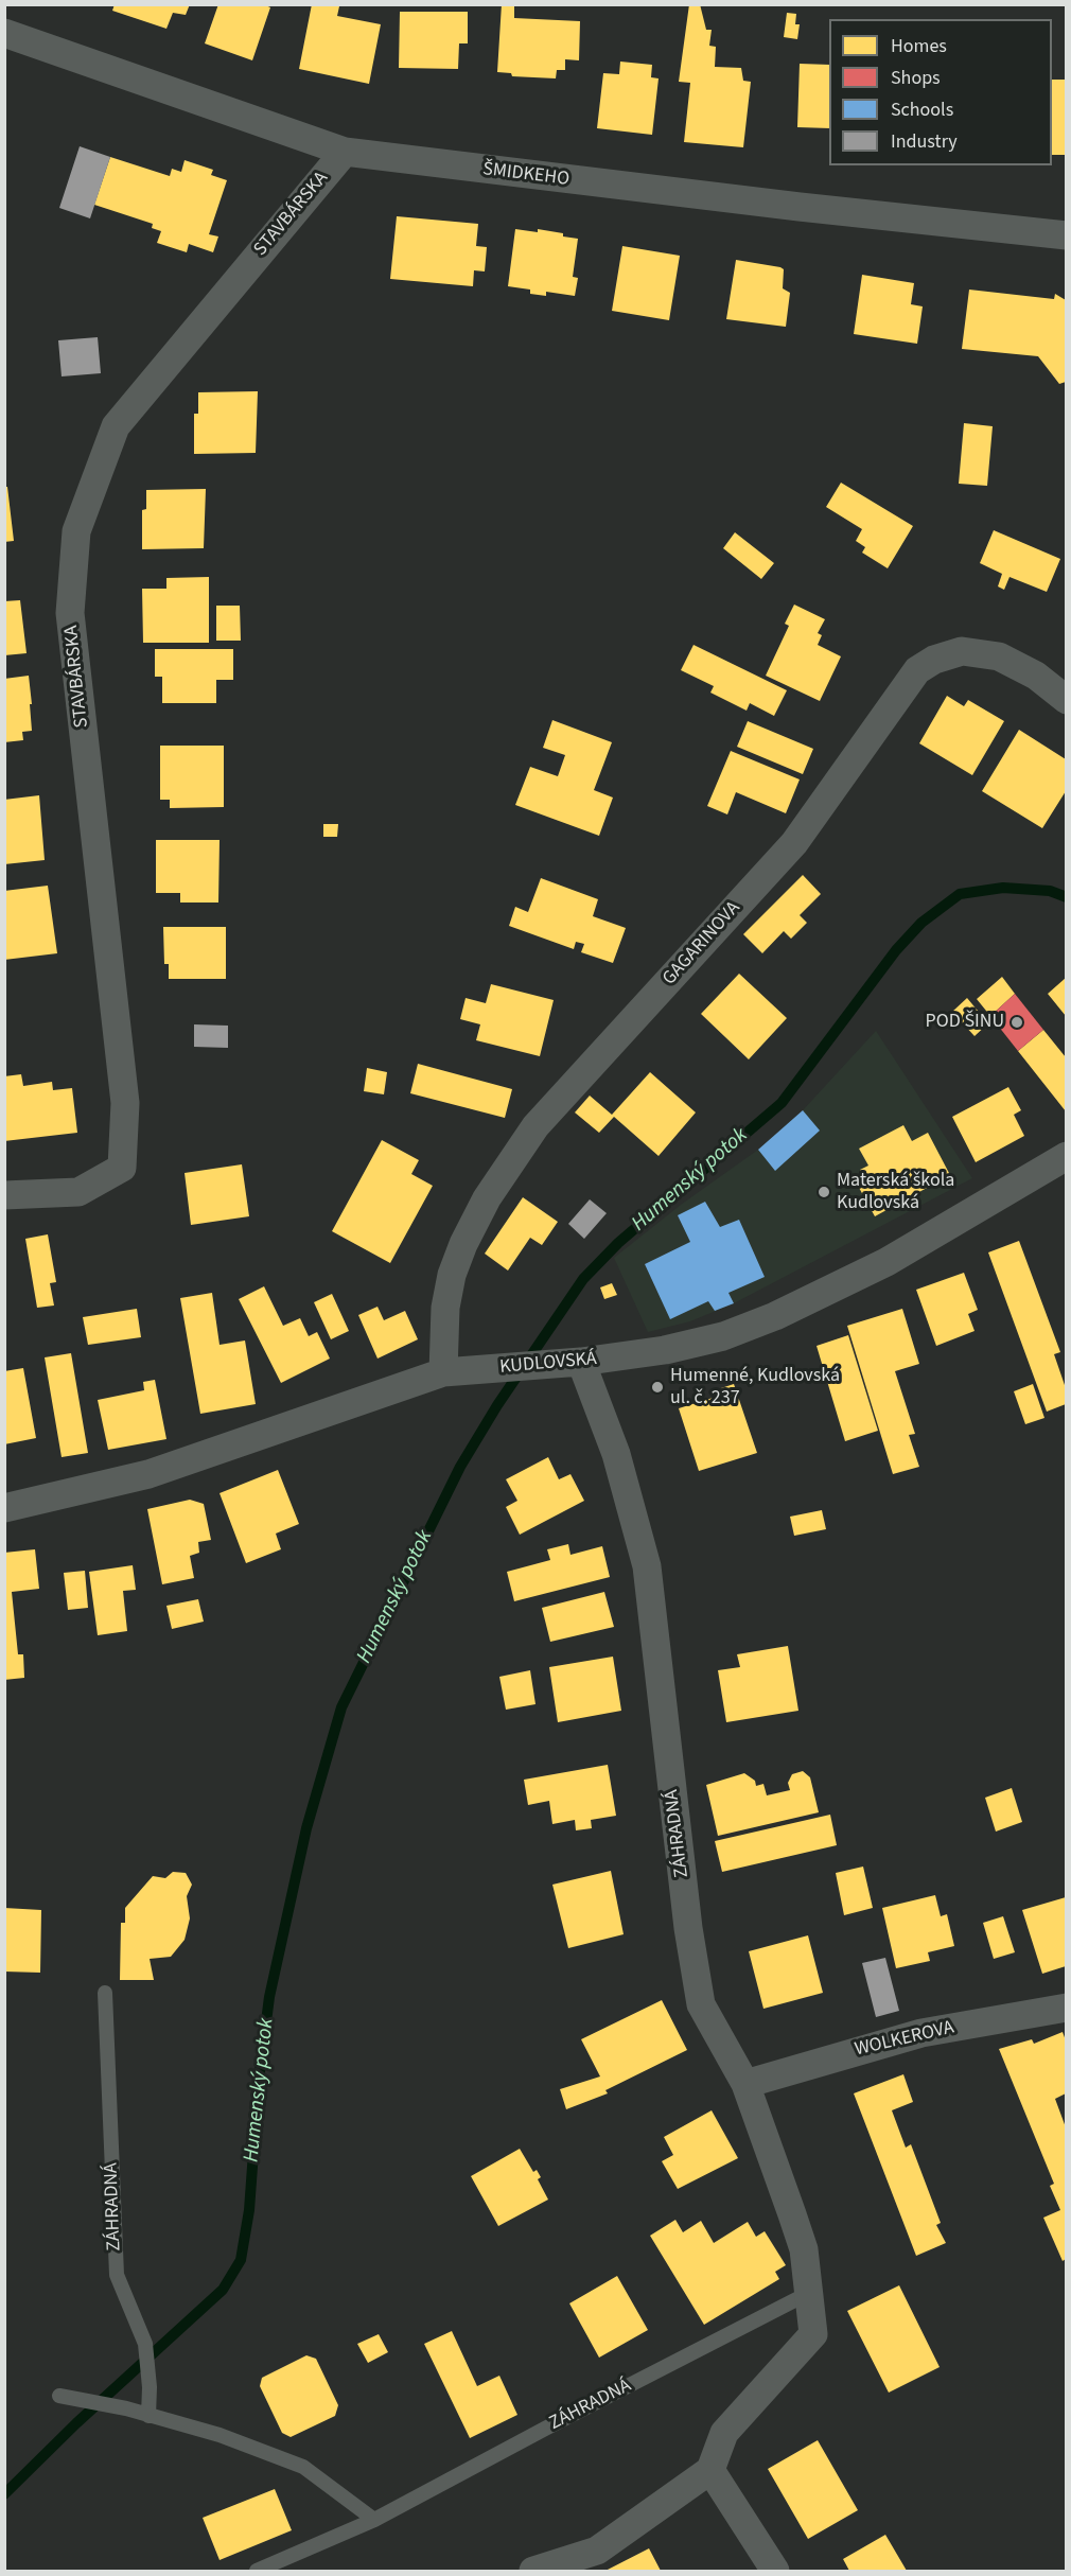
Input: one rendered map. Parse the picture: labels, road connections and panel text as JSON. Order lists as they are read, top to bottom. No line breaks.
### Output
{"streets":{"street":["ŠMIDKEHO","STAVBÁRSKA","GAGARINOVA","KUDLOVSKÁ","ZÁHRADNÁ","WOLKEROVA"]},"crossings":[["ŠMIDKEHO","STAVBÁRSKA"],["GAGARINOVA","KUDLOVSKÁ"],["KUDLOVSKÁ","ZÁHRADNÁ"],["ZÁHRADNÁ","WOLKEROVA"]],"water":["Humenský potok"],"places":["POD ŠINU","Materská škola Kudlovská","Humenné, Kudlovská ul. č. 237"],"legend":["Homes","Shops","Schools","Industry"]}
